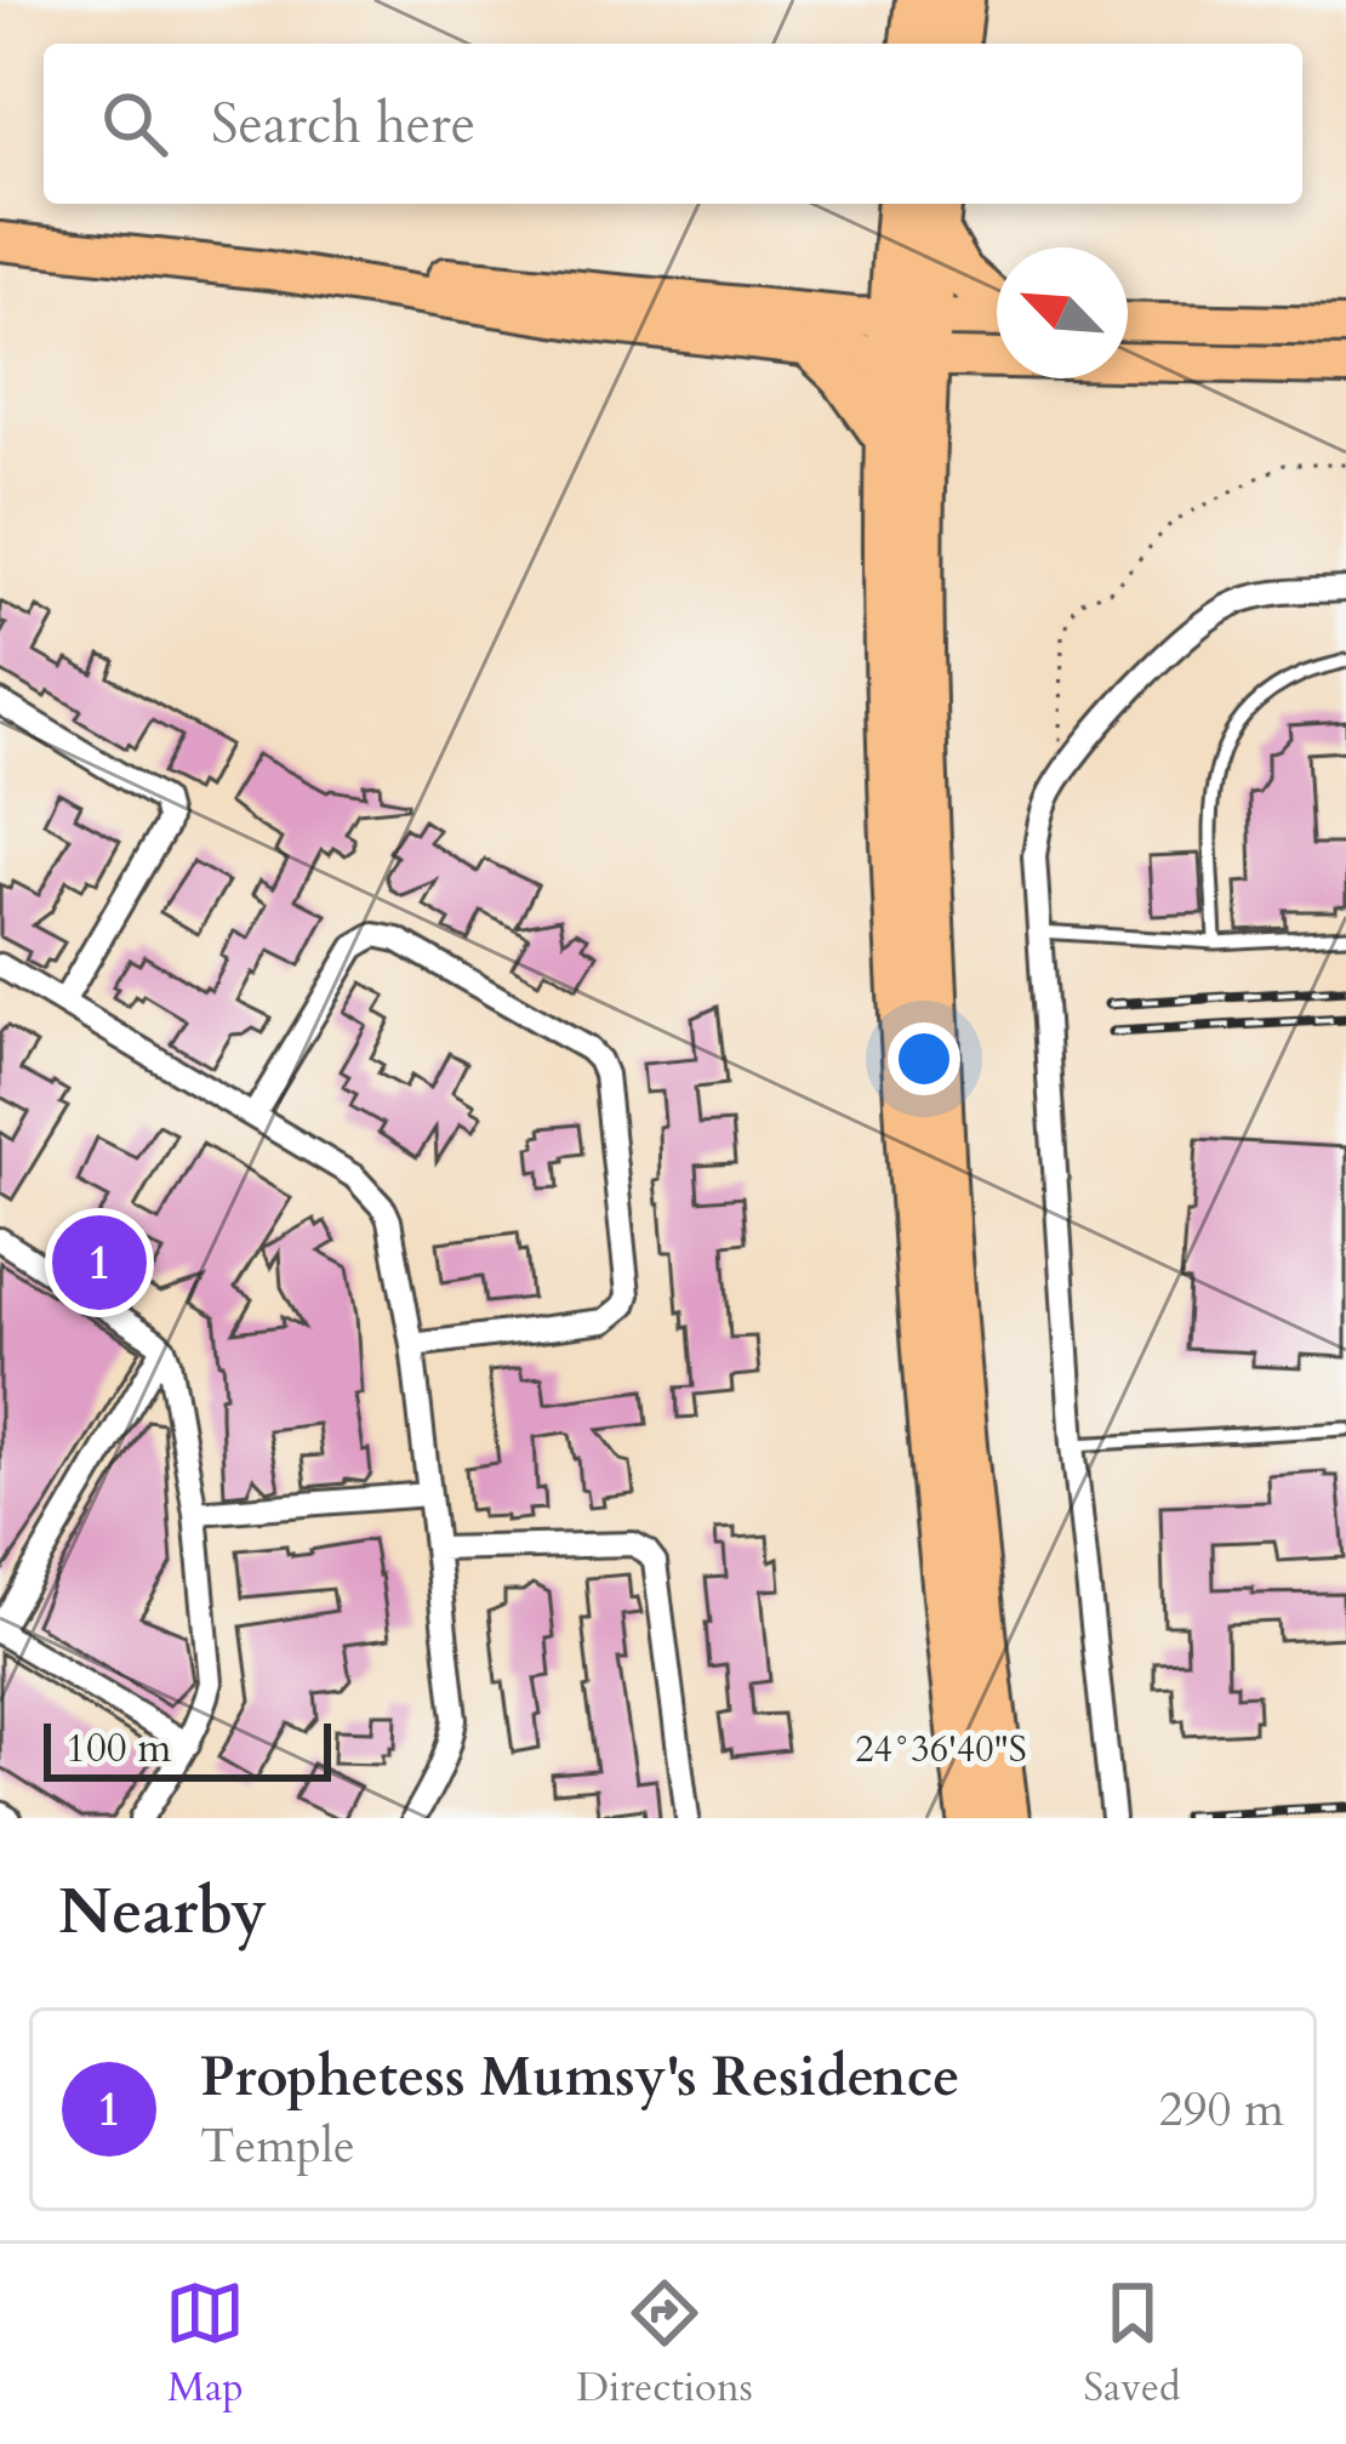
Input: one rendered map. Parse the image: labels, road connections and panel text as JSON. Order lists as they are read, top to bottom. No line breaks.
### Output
{"scale_bar":"100 m","north":"top left","page":{"search":"Search here","pins":"1","scale":"100 m","heading":"Nearby","list":[{"mark":"1","name":"Prophetess Mumsy's Residence","note":"Temple","value":"290 m"}],"nav":["Map","Directions","Saved"]},"coordinates":["24°36'40\"S"]}
